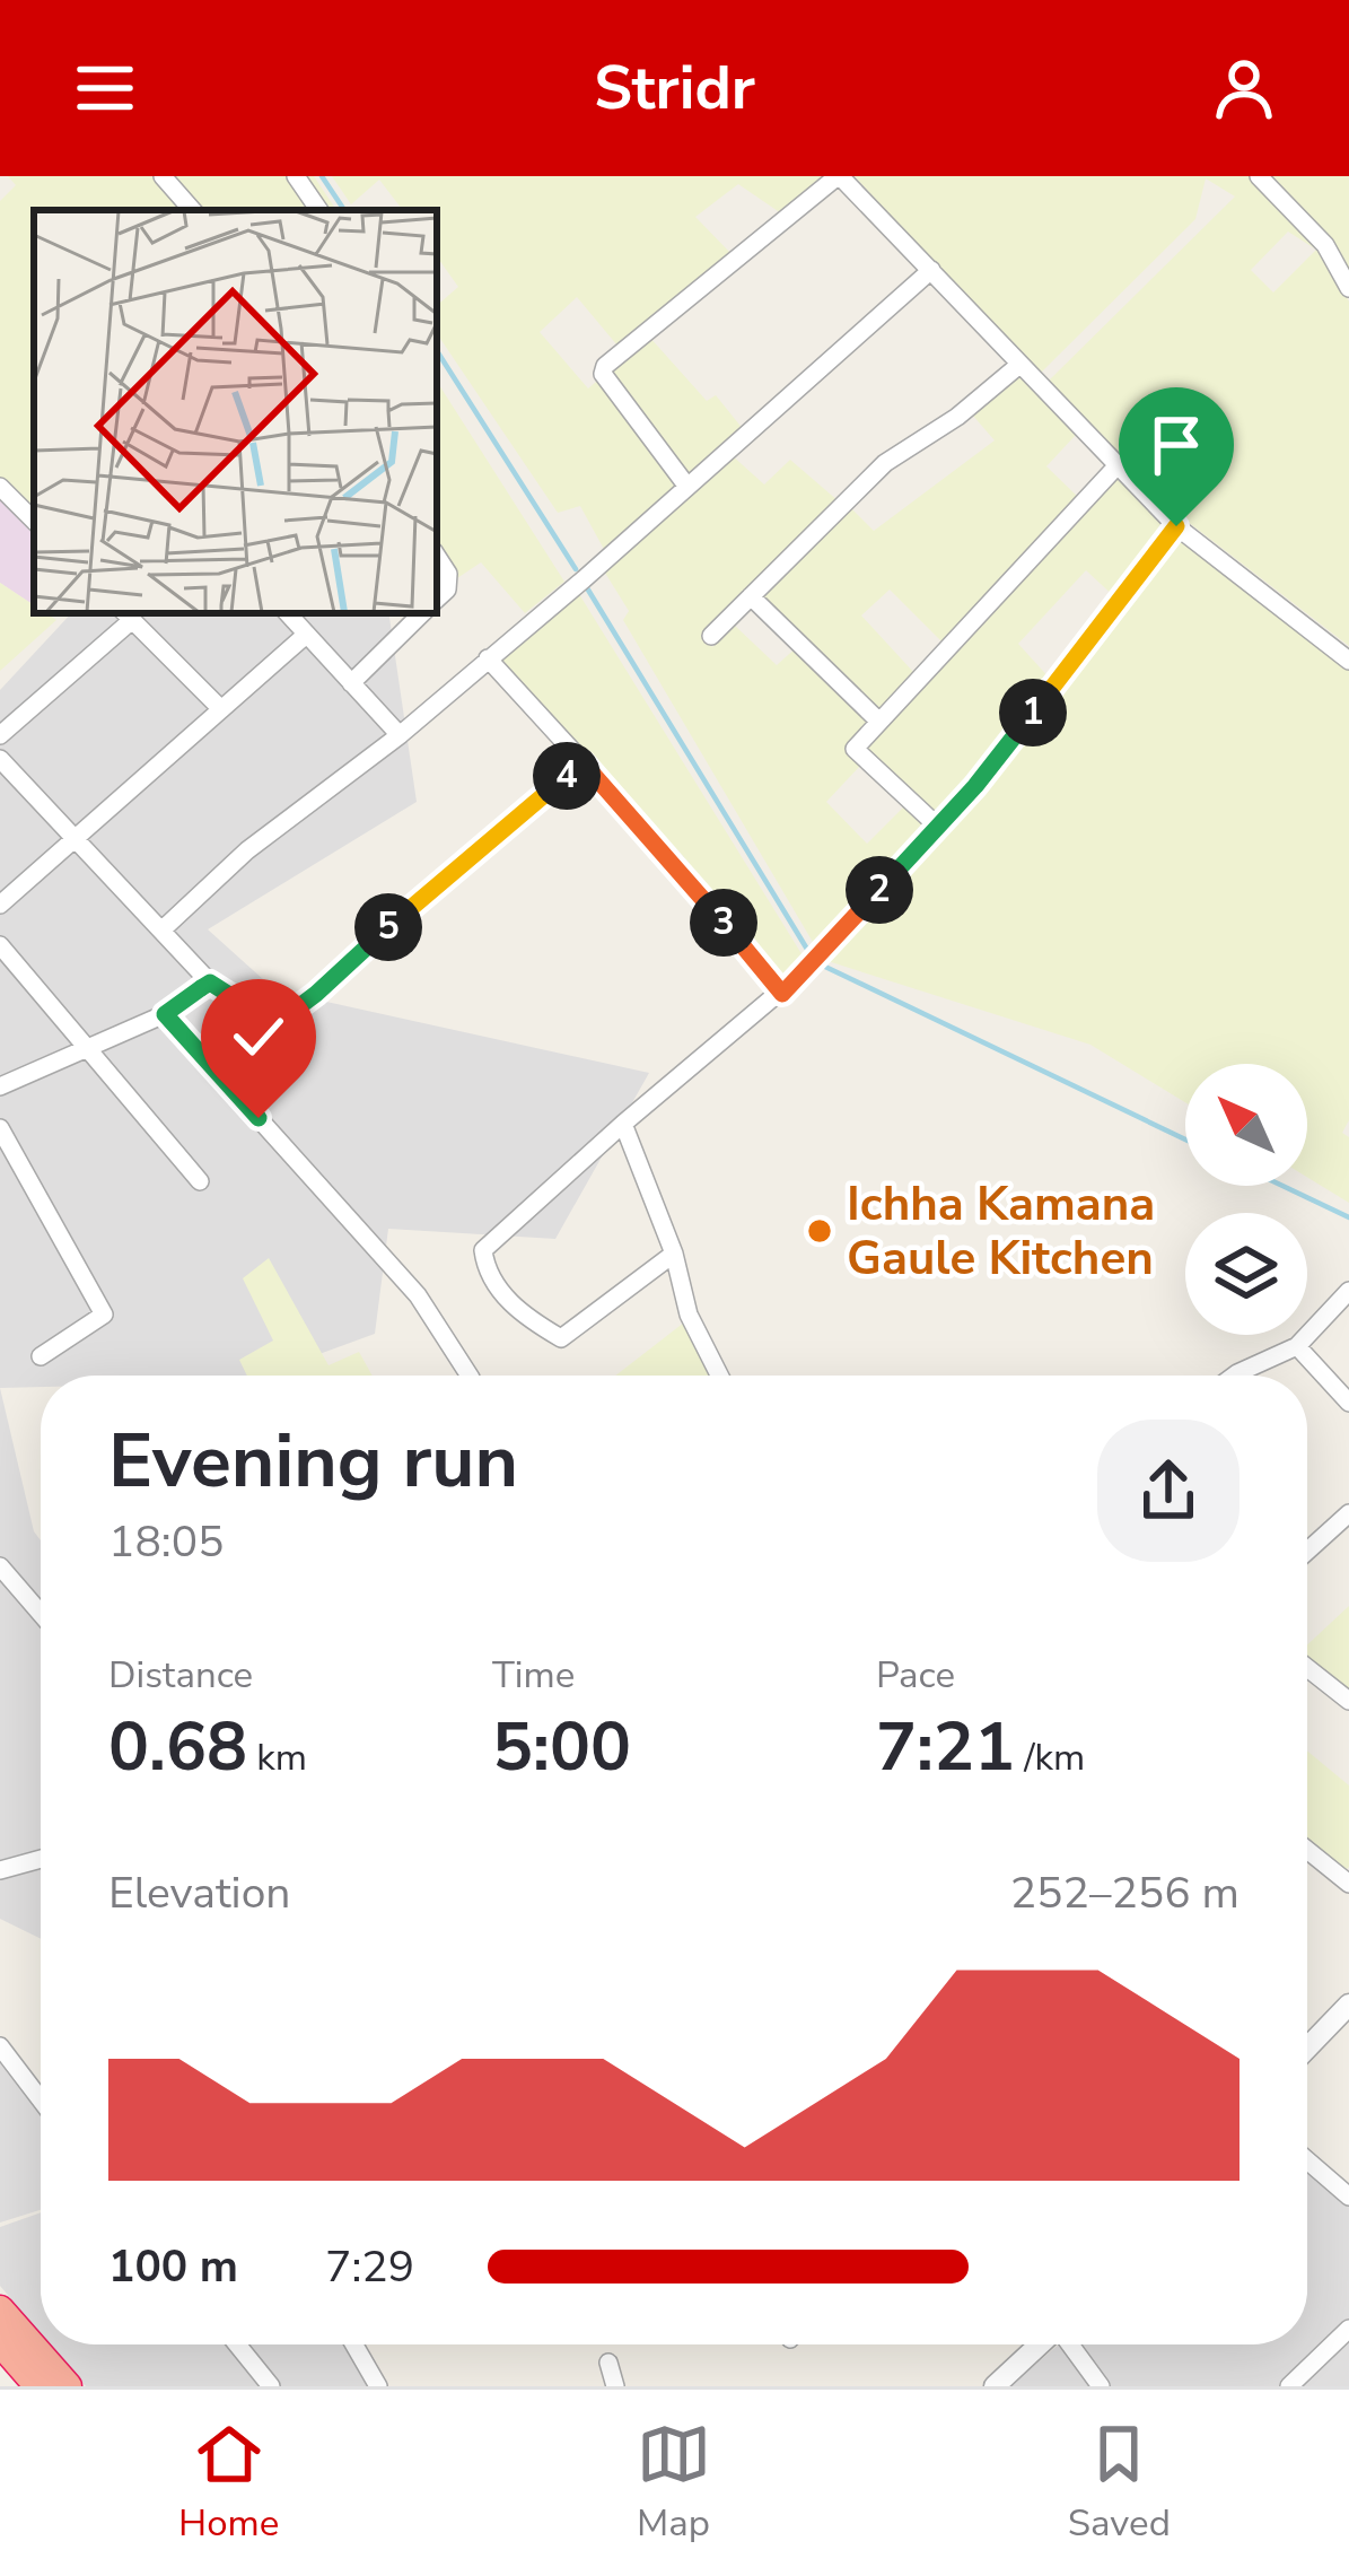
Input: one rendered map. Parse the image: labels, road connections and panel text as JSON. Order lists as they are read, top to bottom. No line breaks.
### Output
{"places":["Ichha Kamana Gaule Kitchen"],"north":"top left","page":{"header":"Stridr","pins":["1","4","2","3","5"],"heading":["Evening run","18:05"],"stats":[["Distance","0.68 km"],["Time","5:00"],["Pace","7:21 /km"]],"chart":["Elevation","252–256 m"],"list":[{"name":"100 m","note":"7:29"}],"tabs":["Home","Map","Saved"]}}
